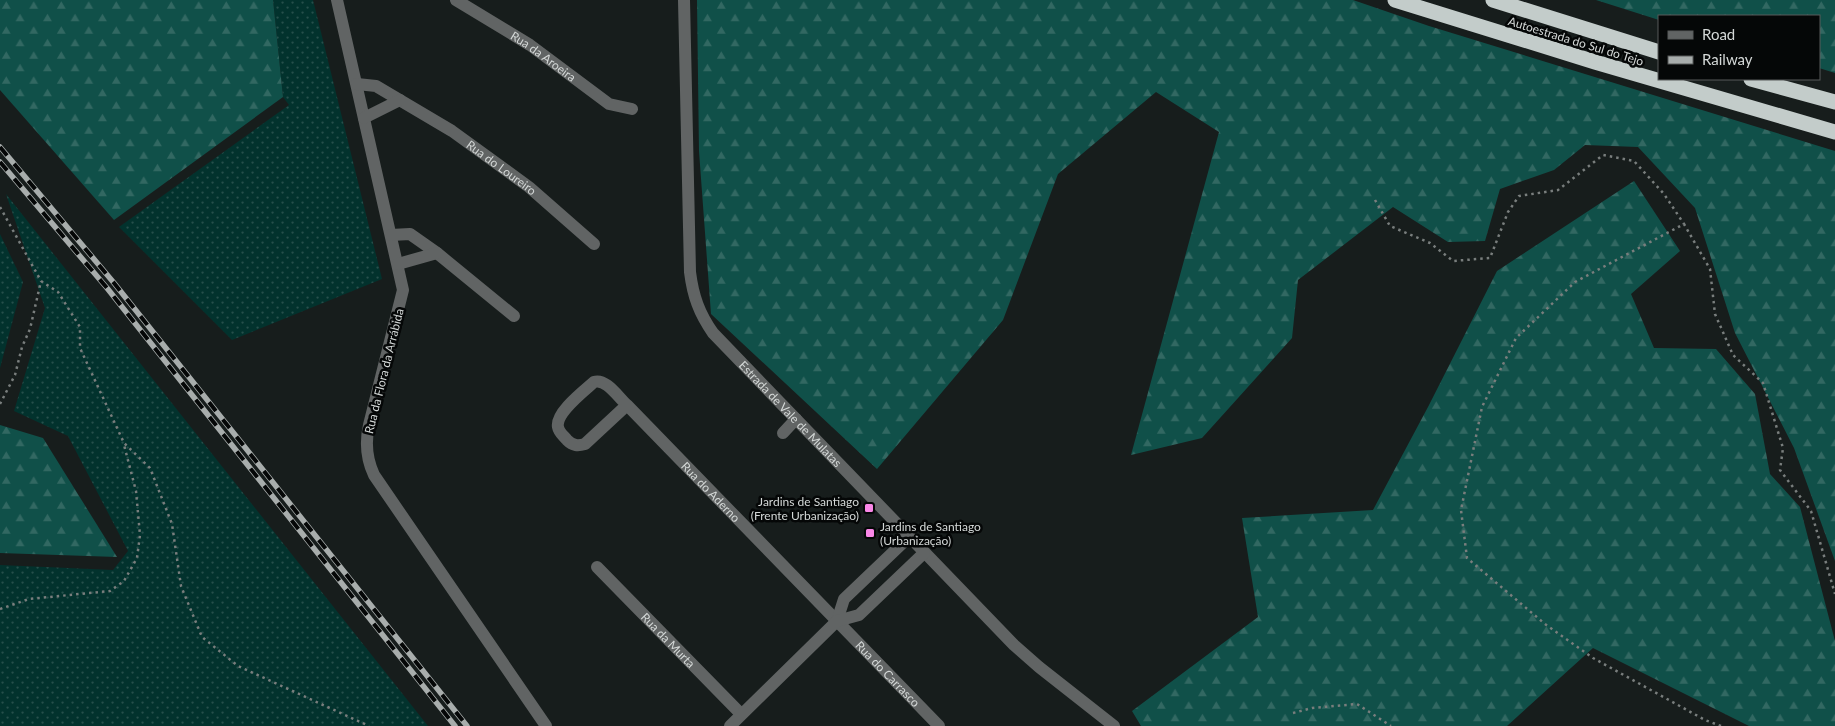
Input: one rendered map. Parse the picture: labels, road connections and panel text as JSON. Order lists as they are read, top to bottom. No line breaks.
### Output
{"streets":{"highway":["Autoestrada do Sul do Tejo"],"street":["Rua da Aroeira","Rua do Loureiro","Rua da Flora da Arrábida","Estrada de Vale de Mulatas","Rua do Aderno","Rua da Murta","Rua do Carrasco"]},"crossings":[["Rua do Loureiro","Rua da Flora da Arrábida"],["Rua do Aderno","Rua do Carrasco"]],"places":{"transit":["Jardins de Santiago (Frente Urbanização)","Jardins de Santiago (Urbanização)"]},"legend":["Road","Railway"]}
